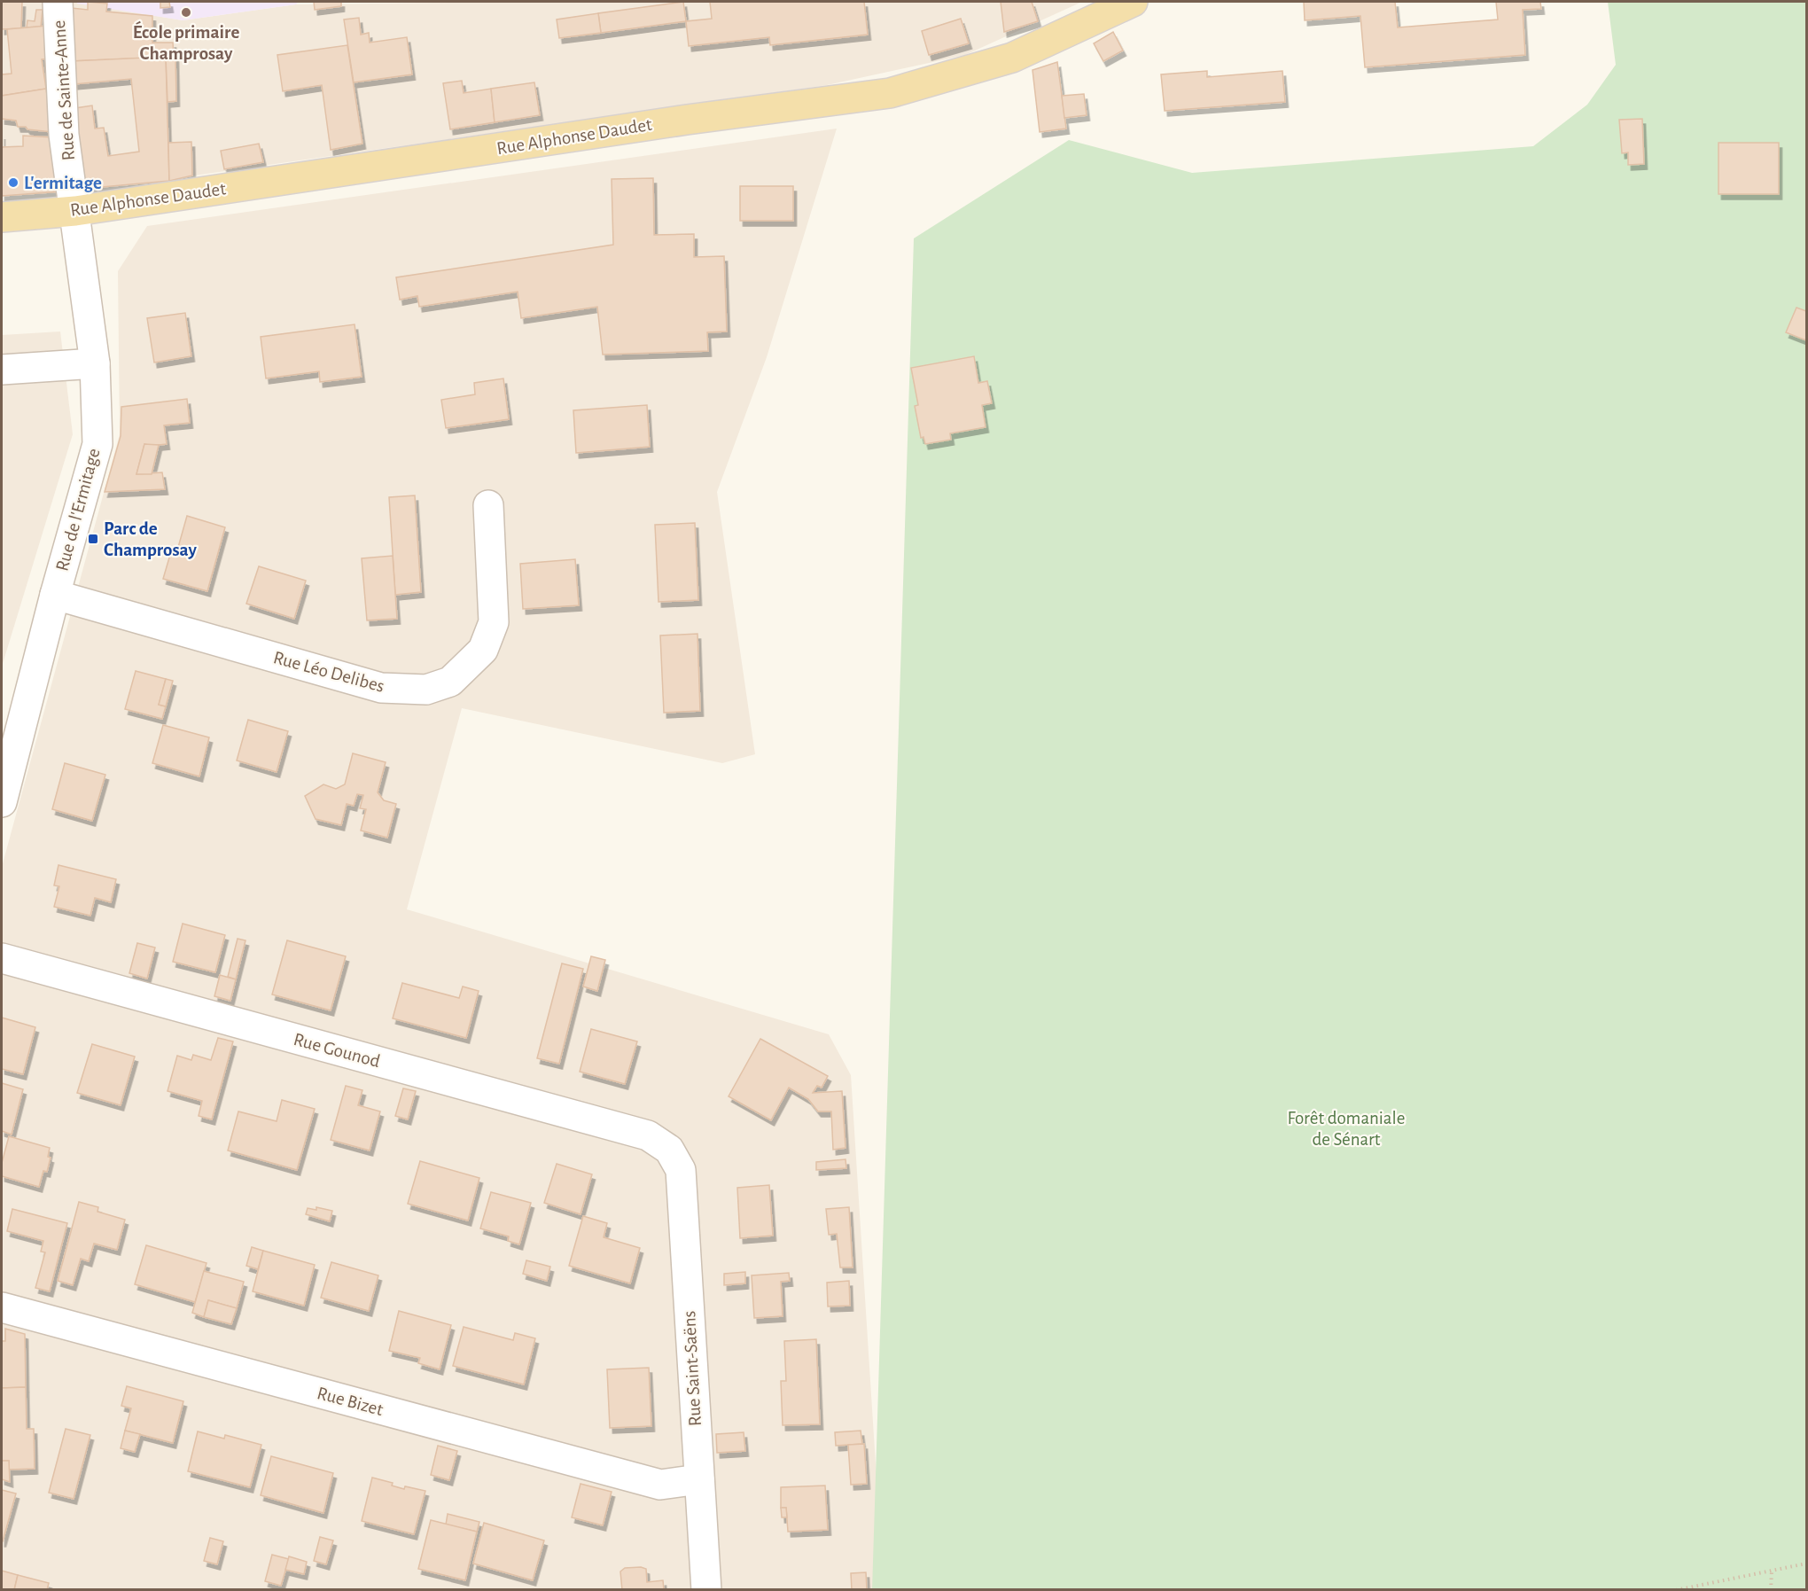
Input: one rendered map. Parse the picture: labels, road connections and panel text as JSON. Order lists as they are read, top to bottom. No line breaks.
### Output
{"streets":{"main road":["Rue Alphonse Daudet"],"street":["Rue de Sainte-Anne","Rue de l'Ermitage","Rue Léo Delibes","Rue Gounod","Rue Saint-Saëns","Rue Bizet"]},"crossings":[["Rue de Sainte-Anne","Rue Alphonse Daudet"],["Rue de Sainte-Anne","Rue de l'Ermitage"],["Rue Alphonse Daudet","Rue de l'Ermitage"],["Rue de l'Ermitage","Rue Léo Delibes"],["Rue Gounod","Rue Saint-Saëns"],["Rue Saint-Saëns","Rue Bizet"]],"parks":["Forêt domaniale de Sénart"],"places":{"other":["École primaire Champrosay","L'ermitage"],"transit":["Parc de Champrosay"]}}
